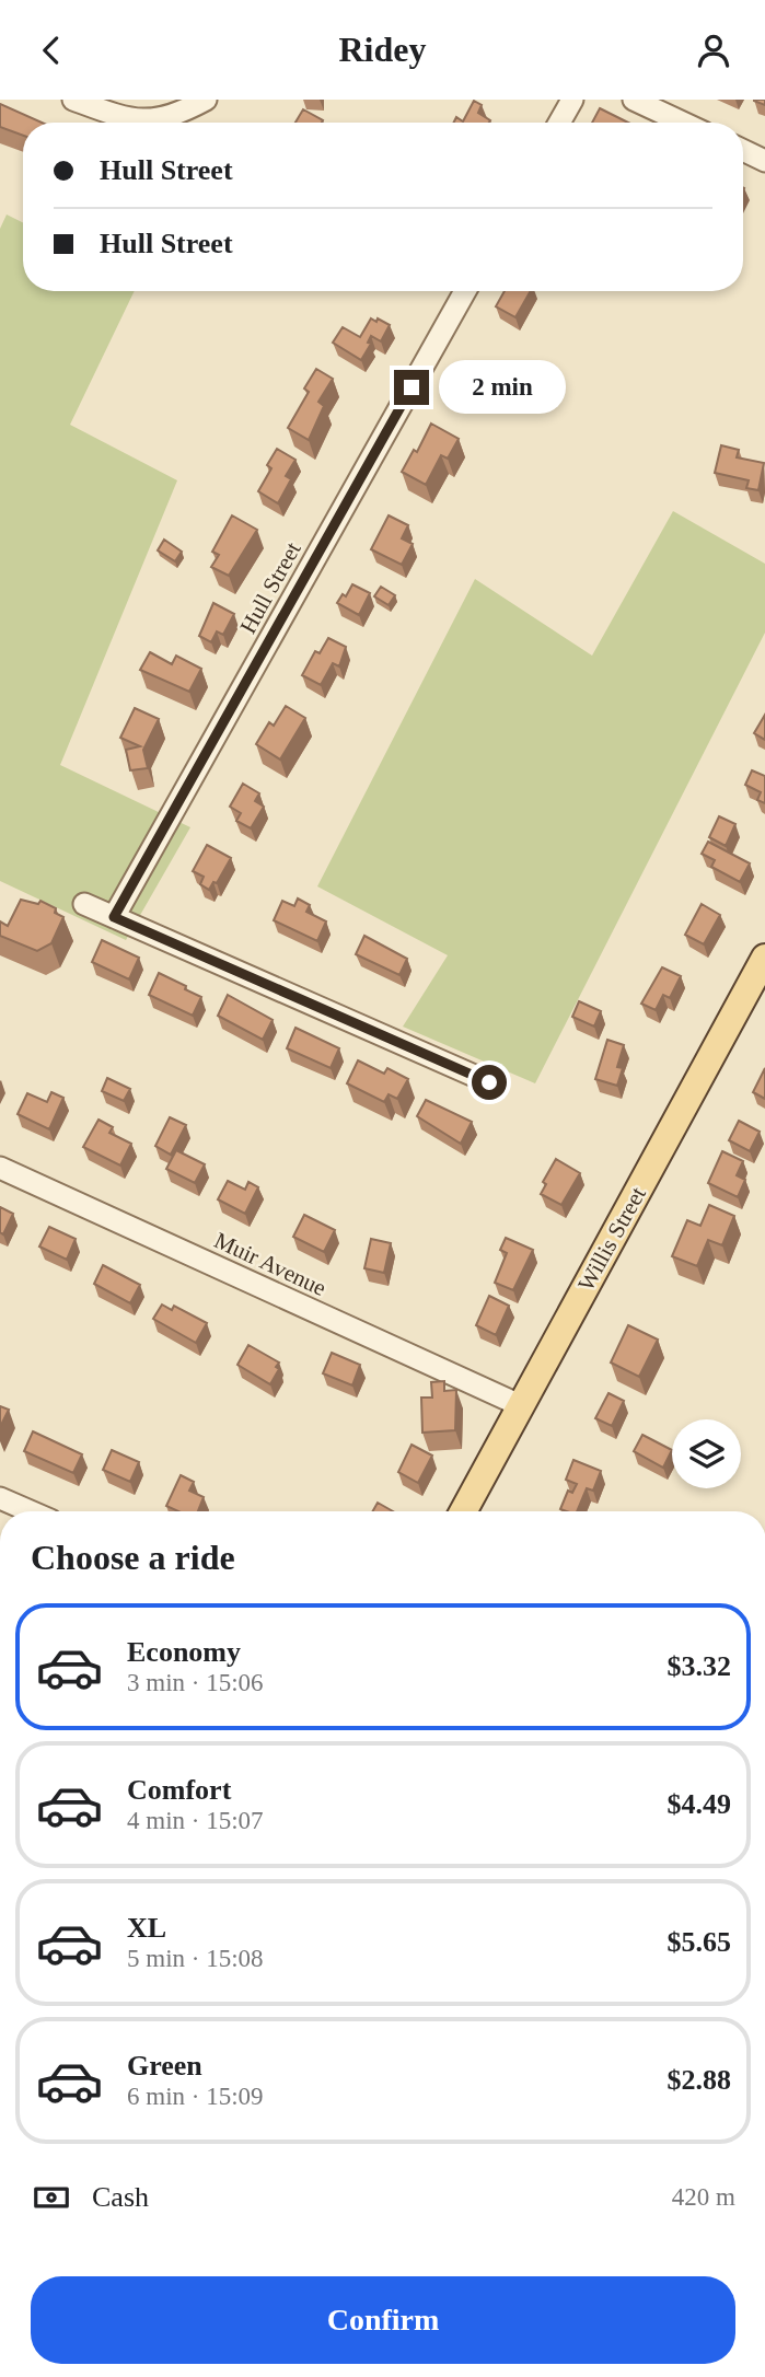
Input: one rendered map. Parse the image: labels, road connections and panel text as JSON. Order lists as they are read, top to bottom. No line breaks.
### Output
{"streets":{"main road":["Willis Street"],"street":["Hull Street","Muir Avenue"]},"crossings":[["Willis Street","Muir Avenue"]],"page":{"header":"Ridey","banner":["Hull Street","Hull Street"],"bubble":"2 min","heading":"Choose a ride","list":[{"name":"Economy","note":"3 min · 15:06","value":"$3.32"},{"name":"Comfort","note":"4 min · 15:07","value":"$4.49"},{"name":"XL","note":"5 min · 15:08","value":"$5.65"},{"name":"Green","note":"6 min · 15:09","value":"$2.88"}],"pay":["Cash","420 m"],"buttons":"Confirm"}}
